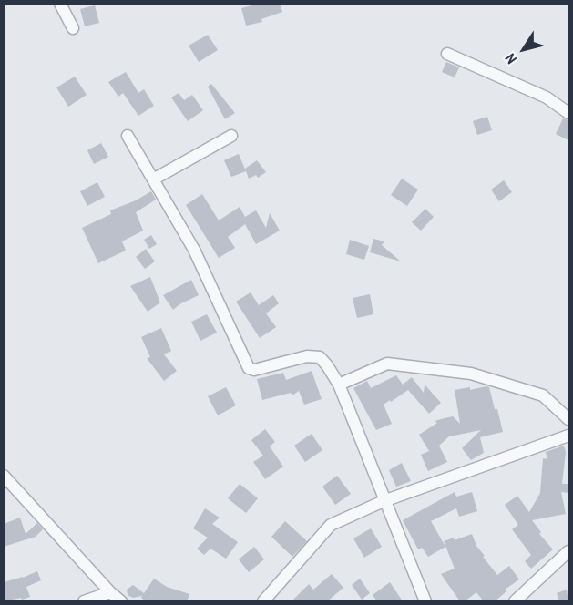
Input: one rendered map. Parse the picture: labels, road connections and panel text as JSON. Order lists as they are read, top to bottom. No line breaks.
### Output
{"north":"bottom left"}
